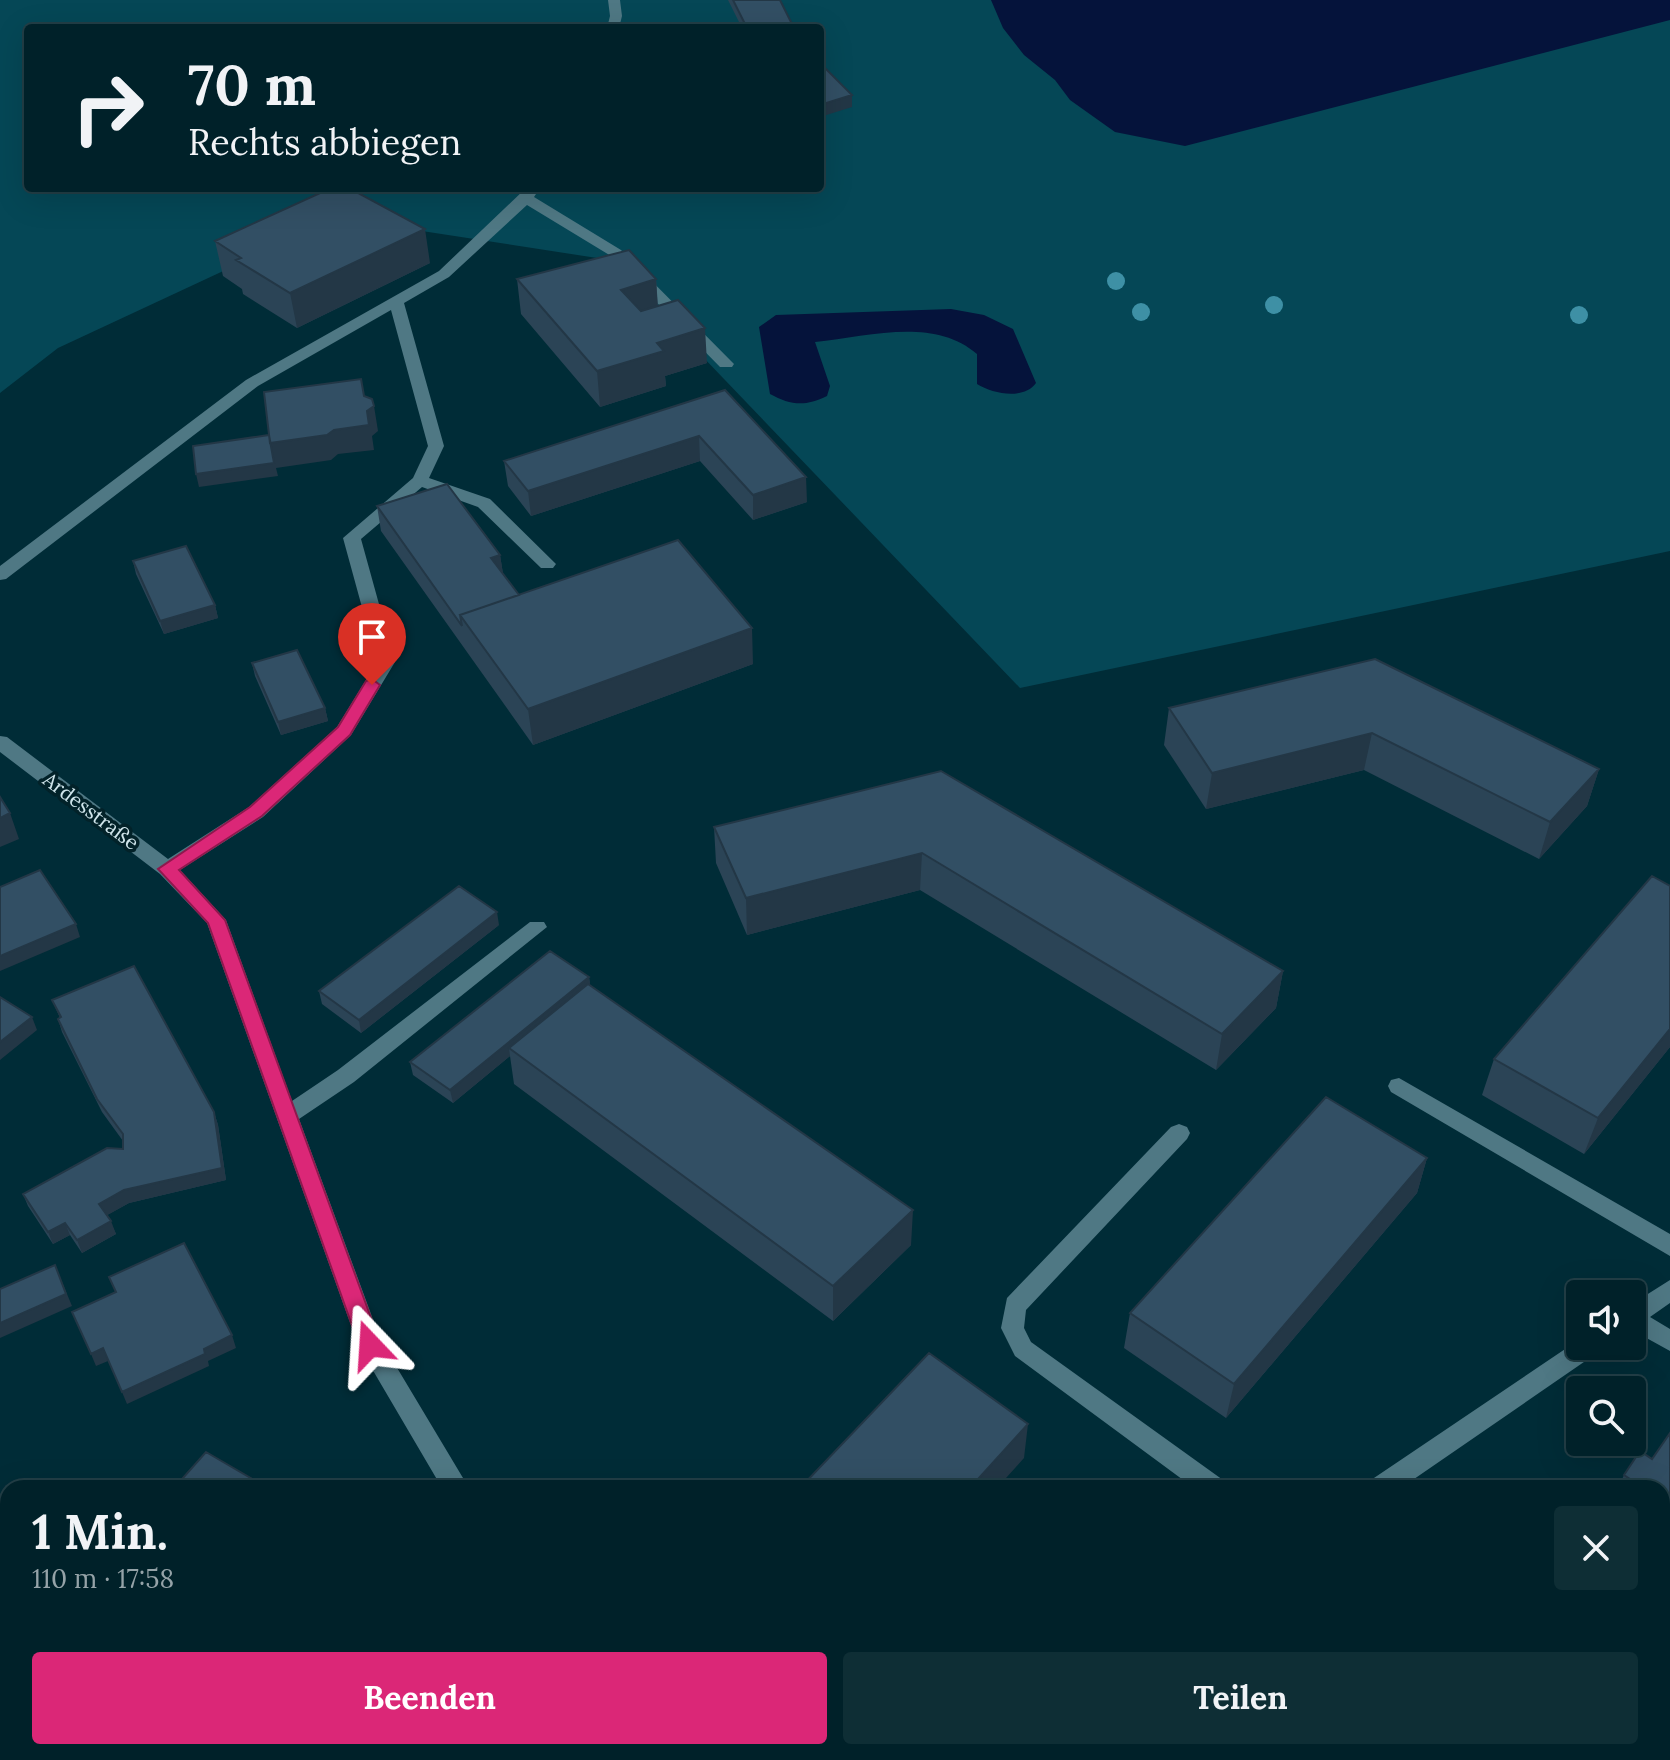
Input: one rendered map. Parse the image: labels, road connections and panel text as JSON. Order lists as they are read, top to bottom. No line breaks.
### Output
{"streets":{"street":["Ardesstraße"]},"page":{"turn":["70 m","Rechts abbiegen"],"heading":["1 Min.","110 m · 17:58"],"buttons":["Beenden","Teilen"]}}
